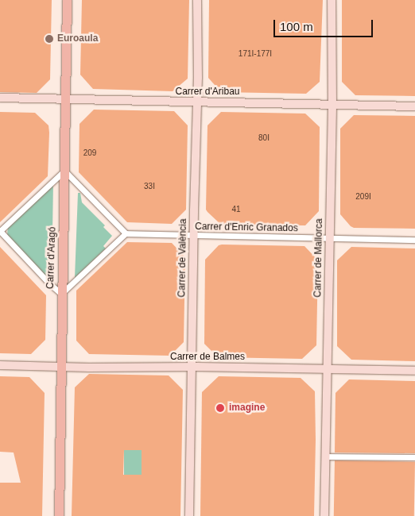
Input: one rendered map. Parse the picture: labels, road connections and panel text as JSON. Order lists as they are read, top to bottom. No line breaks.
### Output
{"streets":{"main road":["Carrer d'Aribau","Carrer d'Aragó","Carrer de València","Carrer de Mallorca","Carrer de Balmes"],"street":["Carrer d'Enric Granados"]},"crossings":[["Carrer d'Aribau","Carrer d'Aragó"],["Carrer d'Aribau","Carrer de València"],["Carrer d'Aribau","Carrer de Mallorca"],["Carrer d'Enric Granados","Carrer de València"],["Carrer d'Enric Granados","Carrer de Mallorca"],["Carrer d'Aragó","Carrer de Balmes"],["Carrer de València","Carrer de Balmes"],["Carrer de Mallorca","Carrer de Balmes"]],"places":["Euroaula","imagine"],"house_numbers":["171I-177I","80I","209","33I","209I","41"],"scale_bar":"100 m"}
